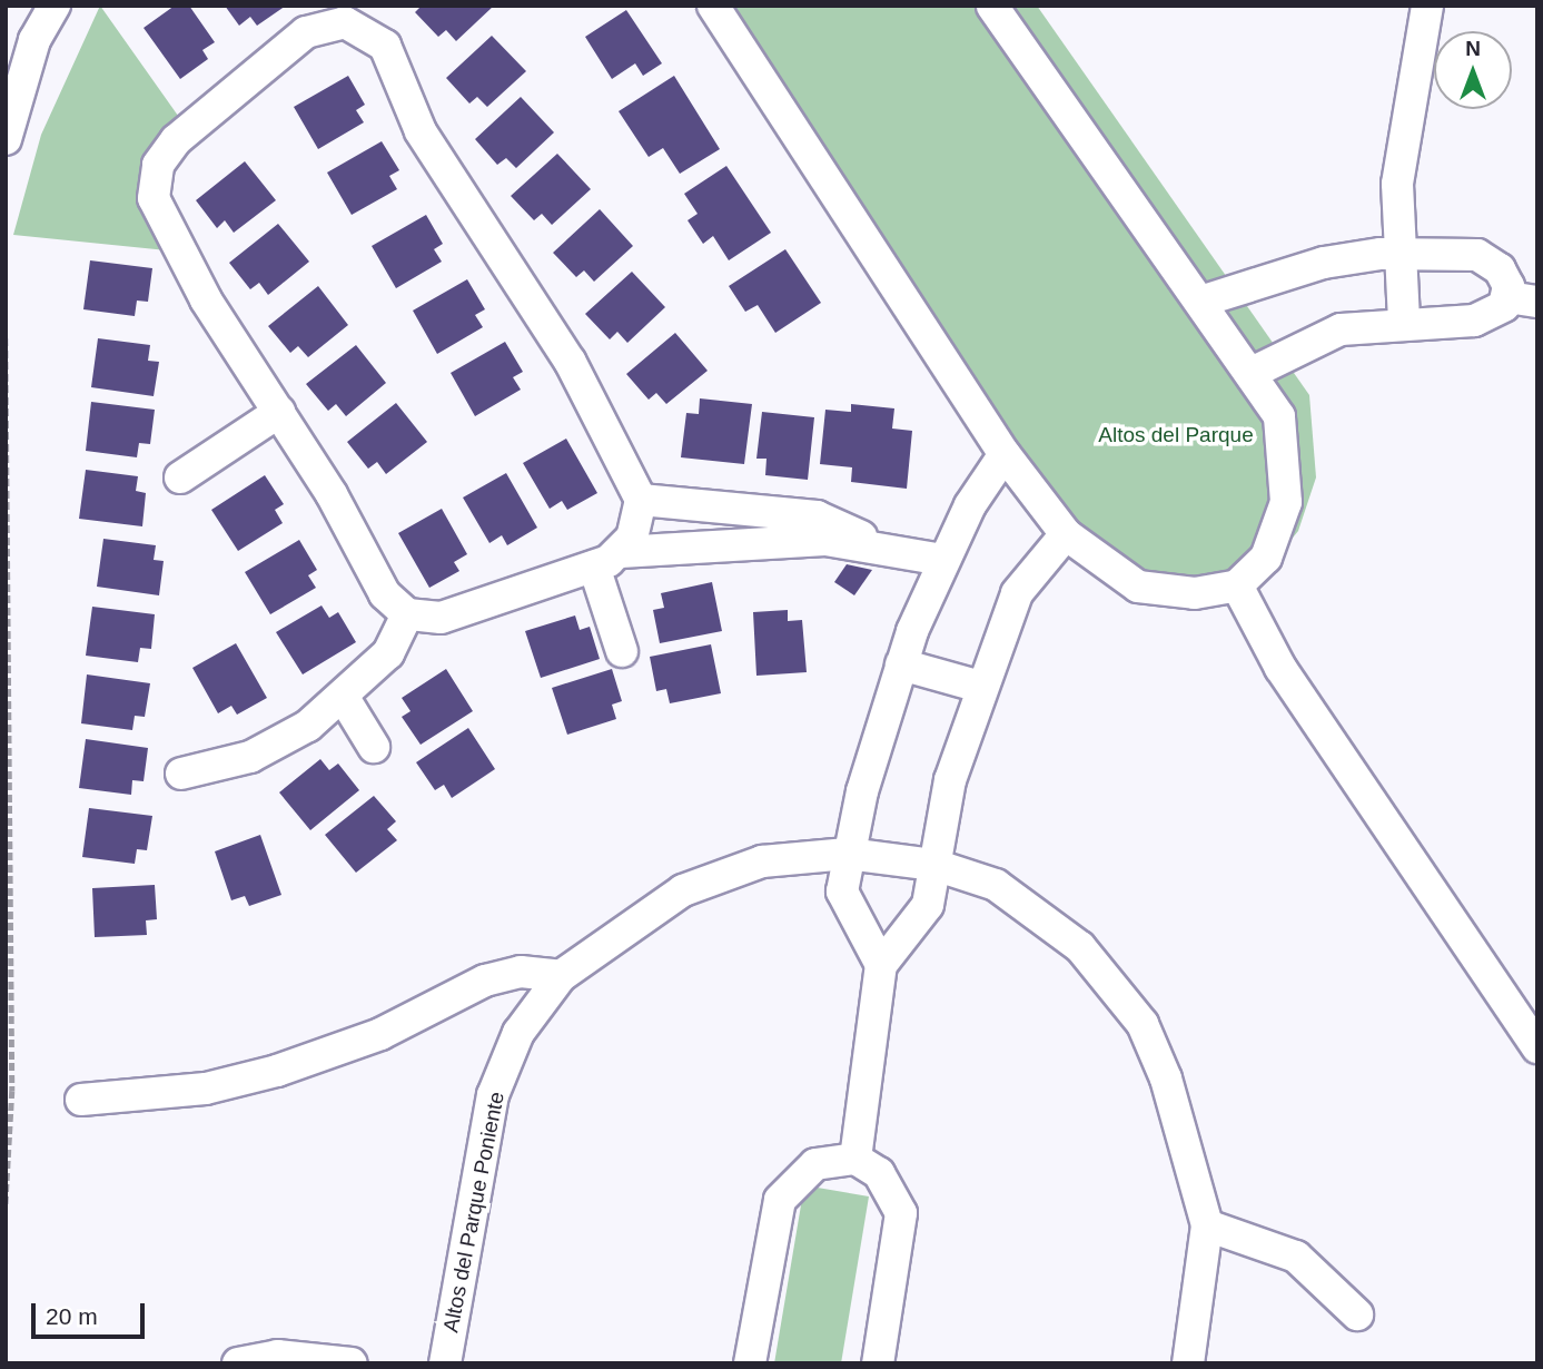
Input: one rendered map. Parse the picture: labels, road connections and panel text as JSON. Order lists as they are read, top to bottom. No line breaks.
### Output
{"streets":{"street":["Altos del Parque Poniente"]},"parks":["Altos del Parque"],"scale_bar":"20 m","north":"top"}
